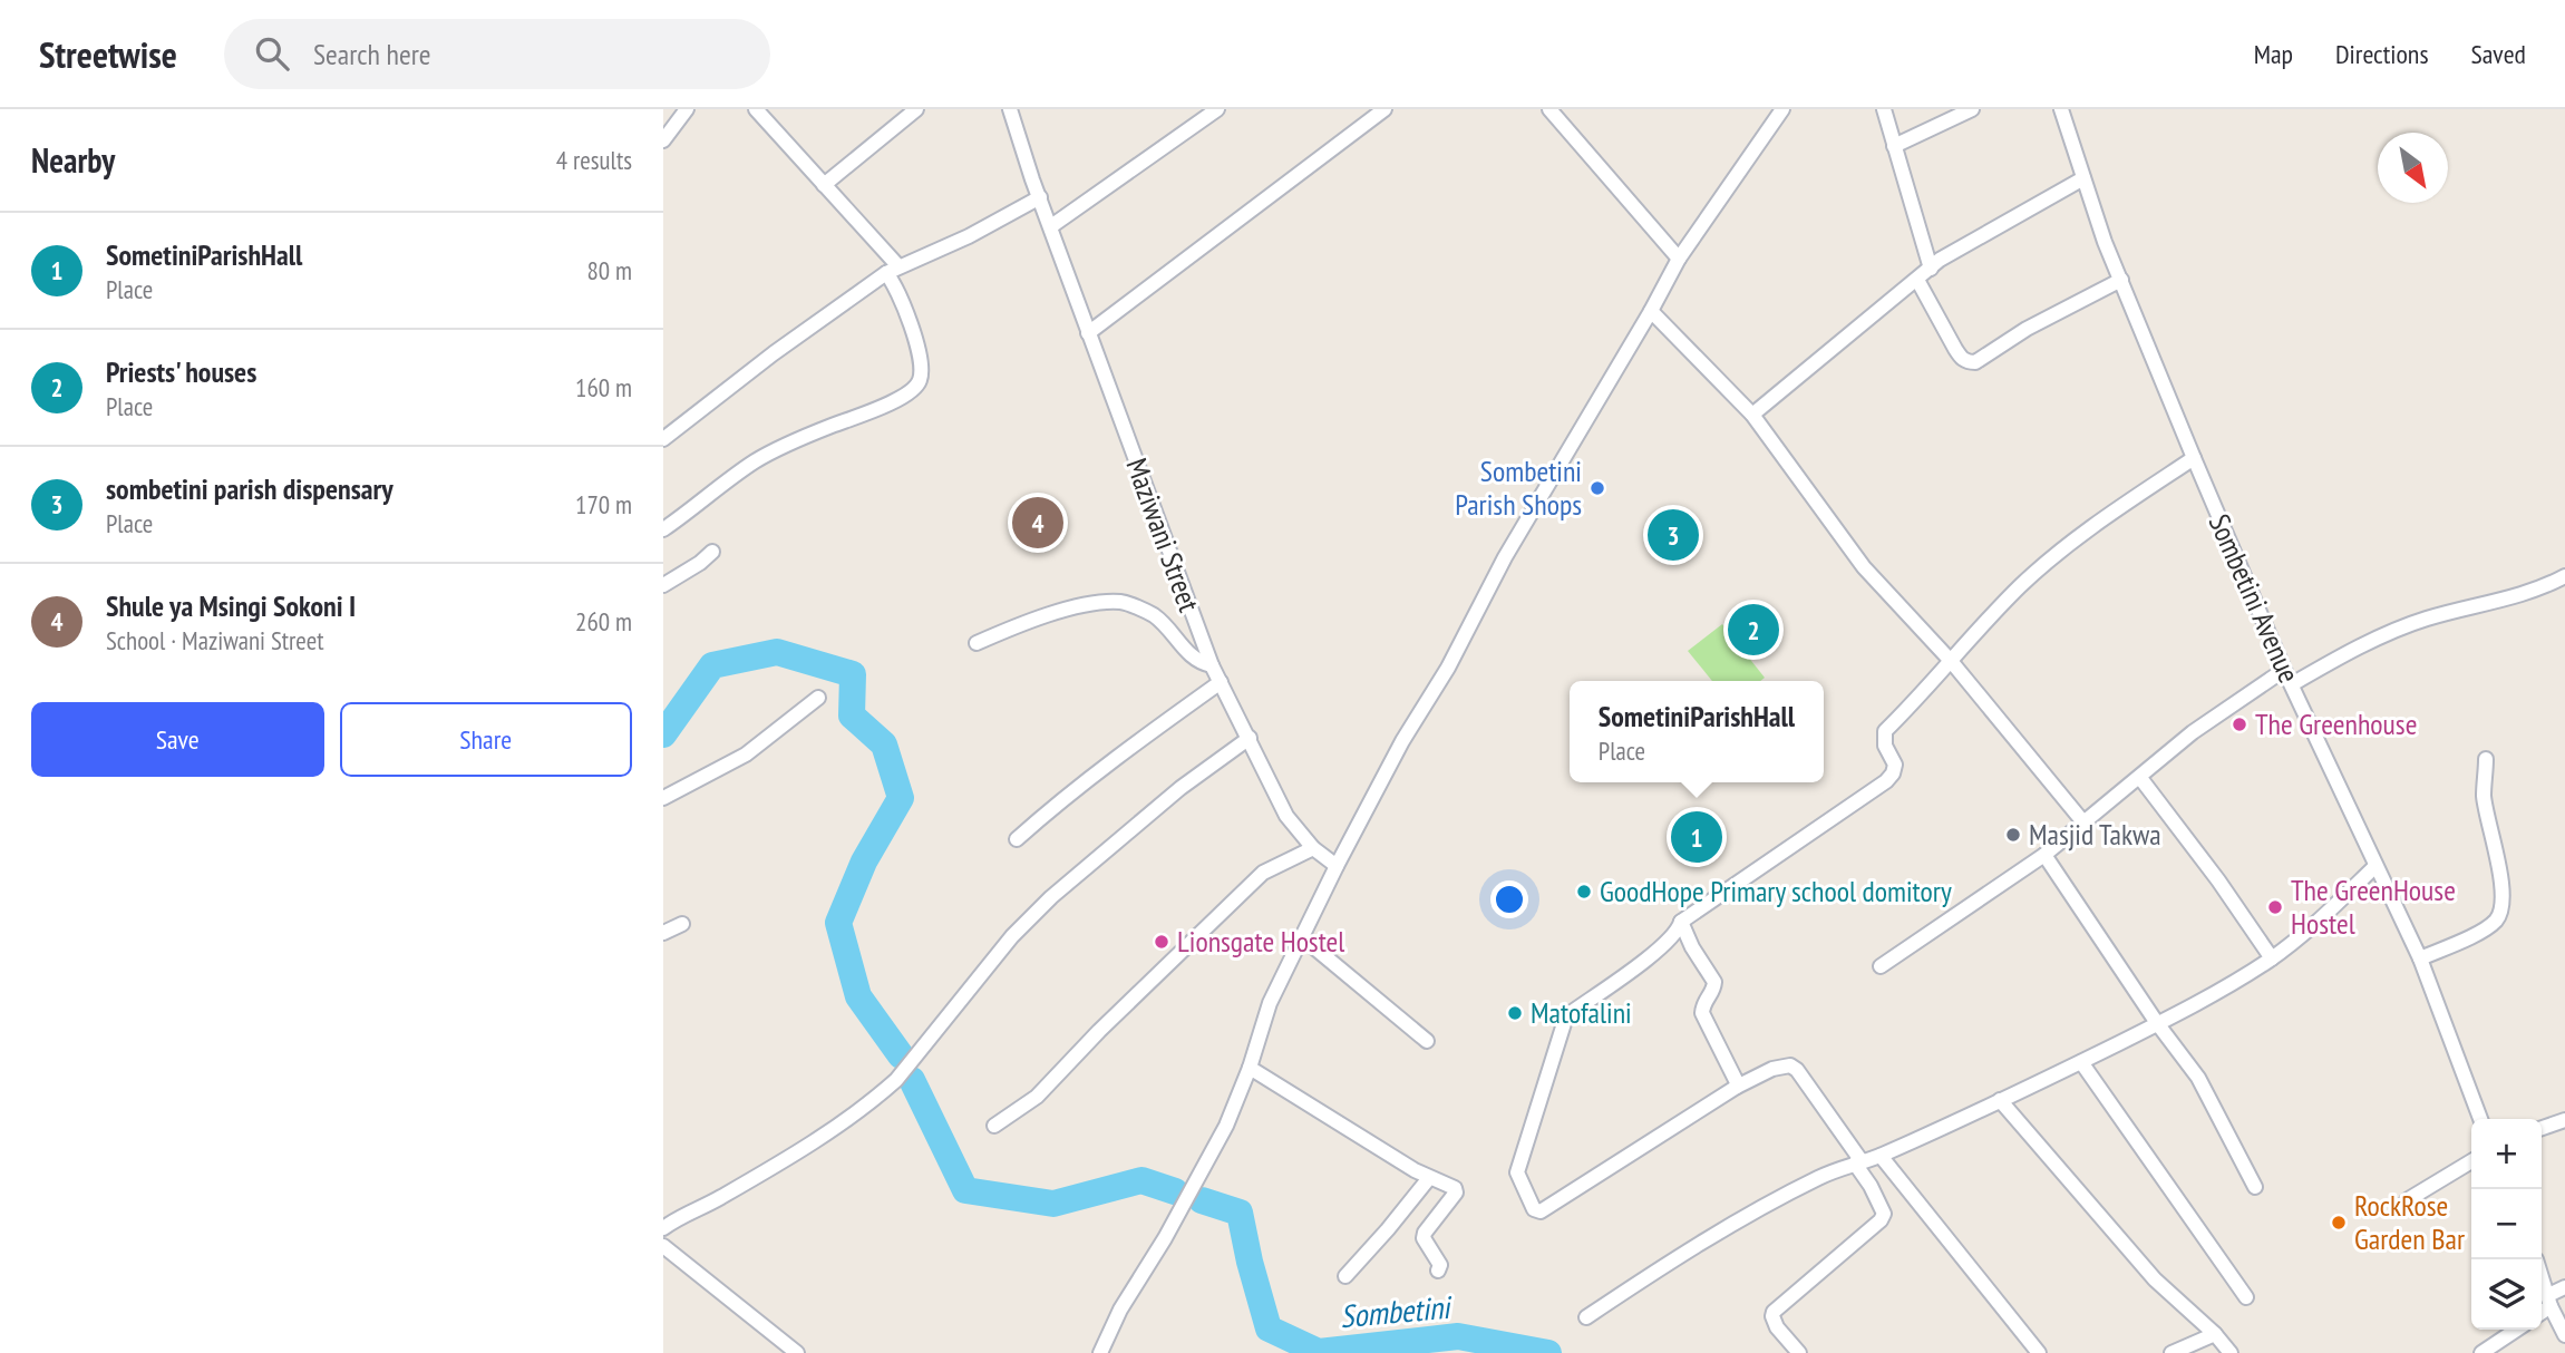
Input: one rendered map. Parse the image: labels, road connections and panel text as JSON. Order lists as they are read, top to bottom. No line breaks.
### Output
{"streets":{"street":["Maziwani Street","Sombetini Avenue"]},"water":["Sombetini"],"places":["Sombetini Parish Shops","The Greenhouse","Masjid Takwa","GoodHope Primary school domitory","The GreenHouse Hostel","Lionsgate Hostel","Matofalini","RockRose Garden Bar"],"north":"bottom right","page":{"header":"Streetwise","search":"Search here","nav":["Map","Directions","Saved"],"heading":["Nearby","4 results"],"list":[{"mark":"1","name":"SometiniParishHall","note":"Place","value":"80 m"},{"mark":"2","name":"Priests' houses","note":"Place","value":"160 m"},{"mark":"3","name":"sombetini parish dispensary","note":"Place","value":"170 m"},{"mark":"4","name":"Shule ya Msingi Sokoni I","note":"School · Maziwani Street","value":"260 m"}],"pins":["4","3","2","1"],"buttons":["Save","Share"],"popup":["SometiniParishHall","Place"],"map_buttons":["+","−"]}}
